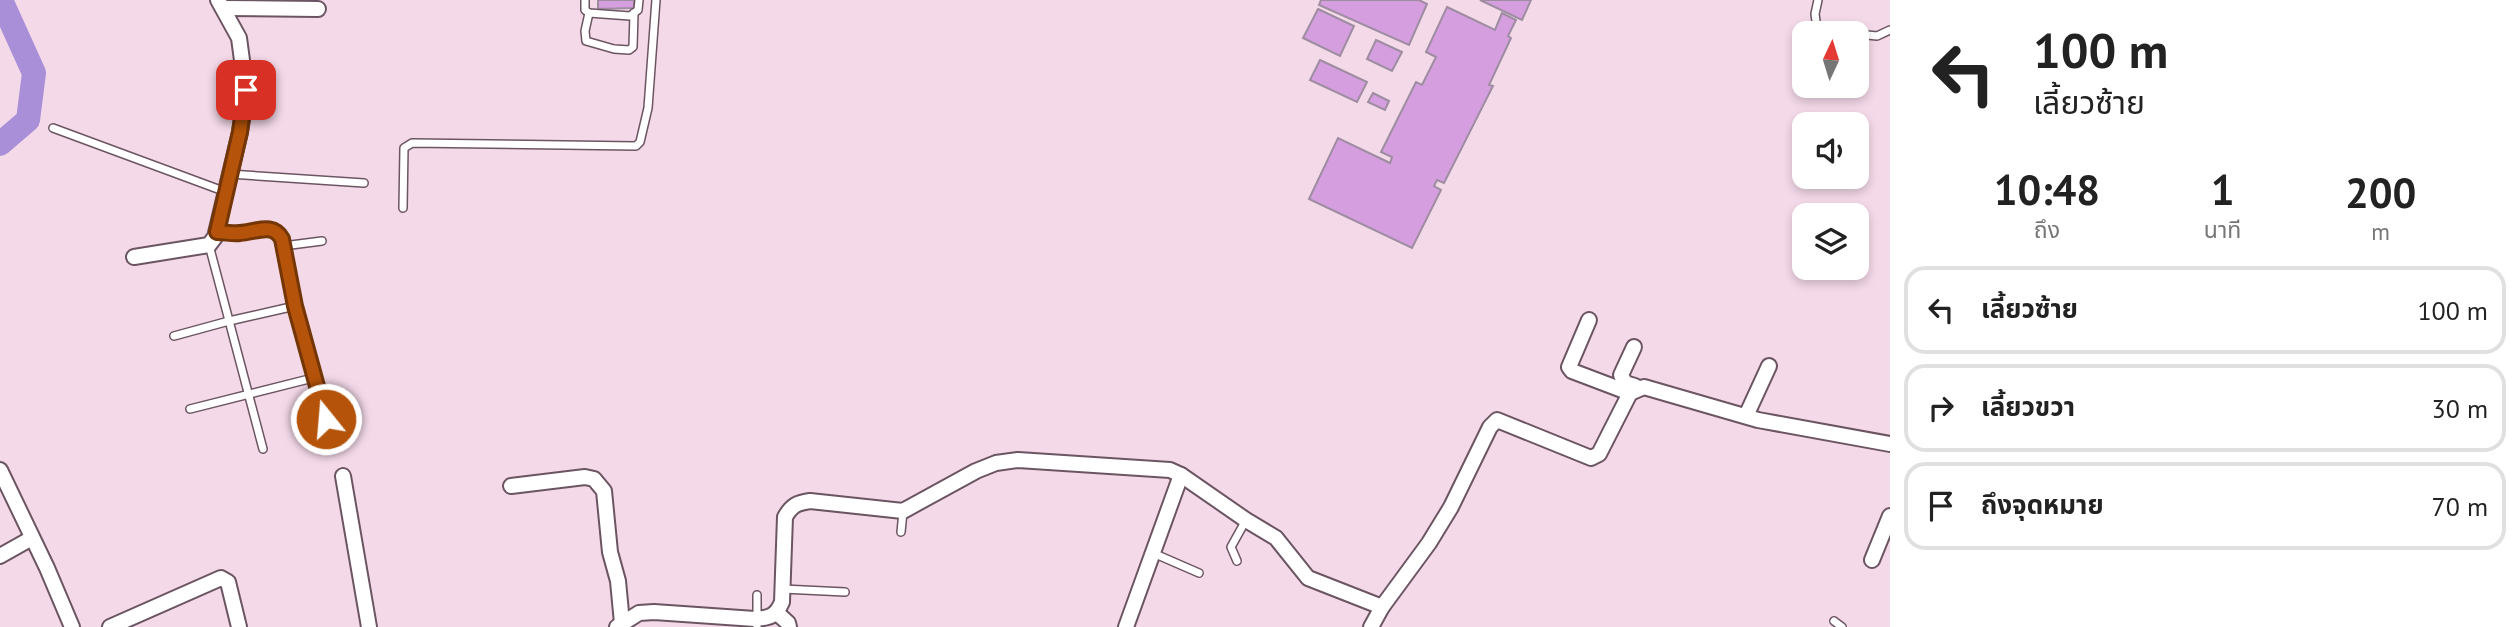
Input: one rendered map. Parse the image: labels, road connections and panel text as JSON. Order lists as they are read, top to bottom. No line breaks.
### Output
{"north":"top","page":{"turn":["100 m","เลี้ยวซ้าย"],"eta":["10:48","ถึง","1","นาที","200","m"],"list":[{"name":"เลี้ยวซ้าย","value":"100 m"},{"name":"เลี้ยวขวา","value":"30 m"},{"name":"ถึงจุดหมาย","value":"70 m"}]}}
